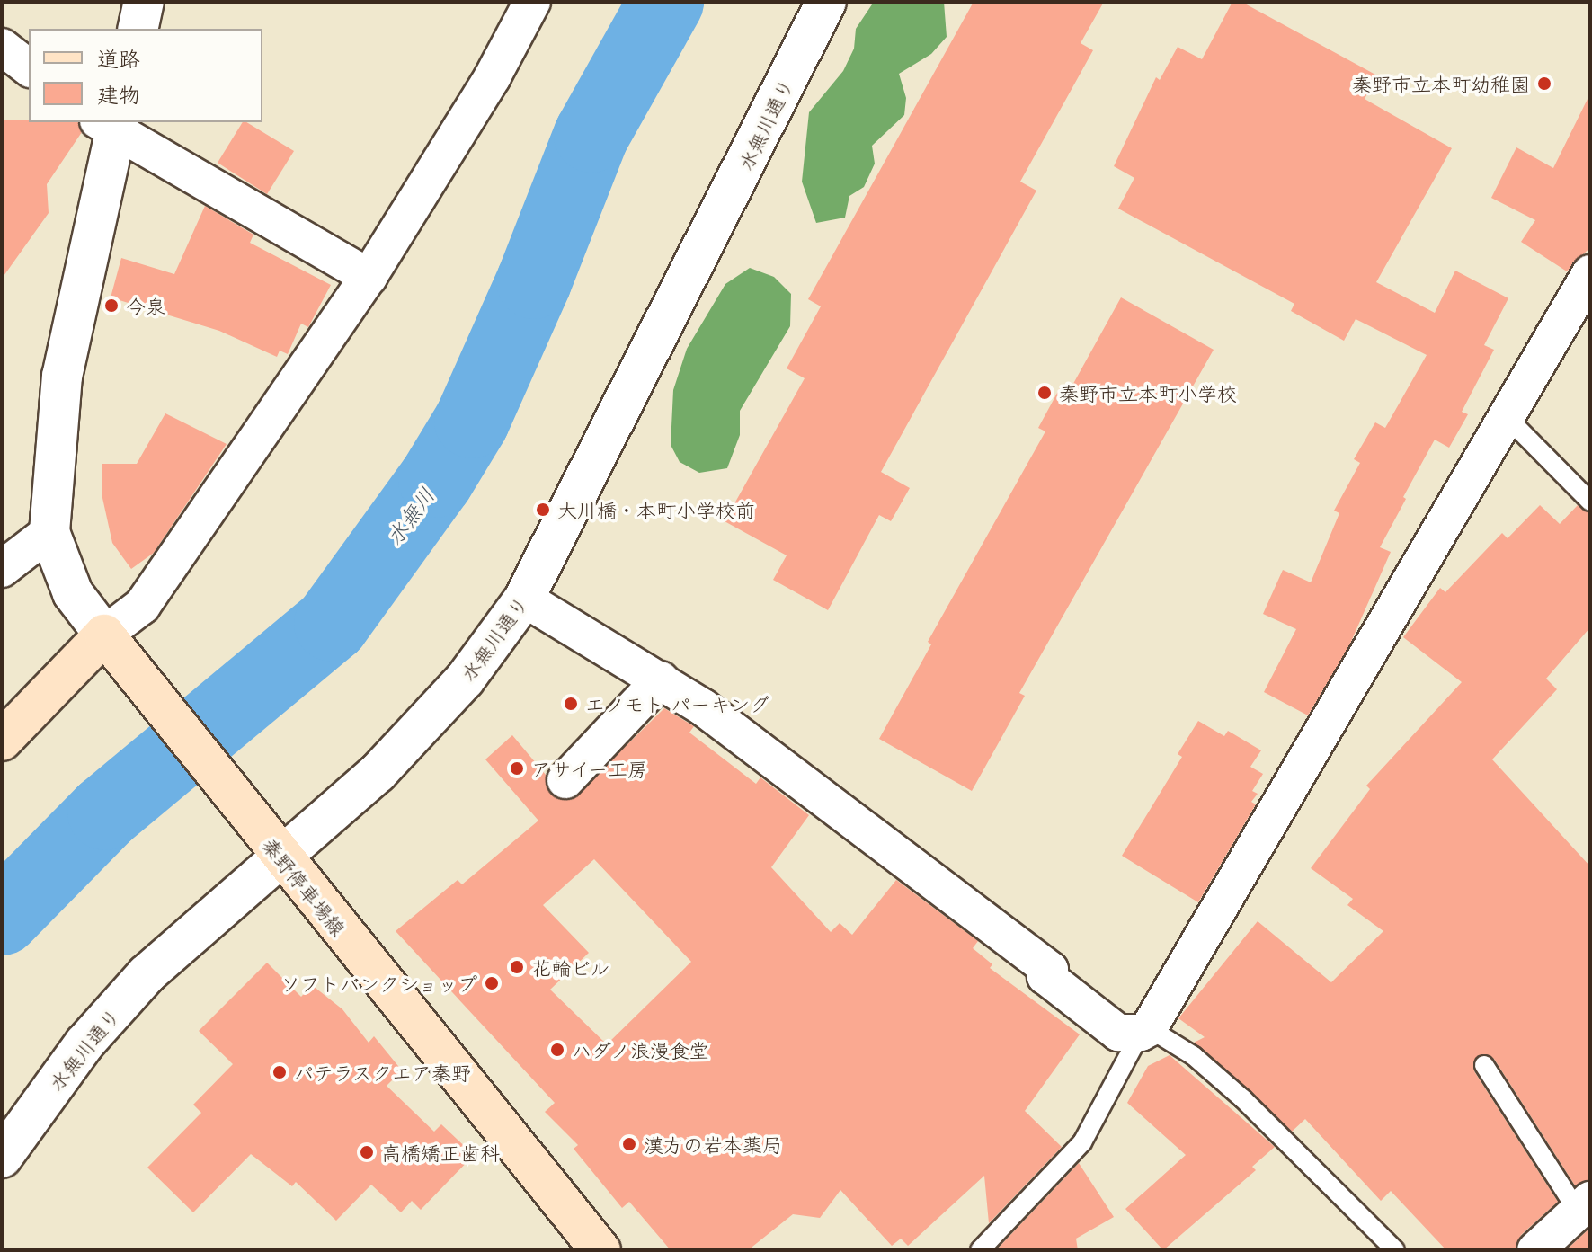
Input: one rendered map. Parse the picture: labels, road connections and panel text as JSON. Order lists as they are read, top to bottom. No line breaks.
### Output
{"streets":{"main road":["秦野停車場線"],"street":["水無川通り"]},"crossings":[["水無川通り","秦野停車場線"]],"water":["水無川"],"places":["秦野市立本町幼稚園","今泉","秦野市立本町小学校","大川橋・本町小学校前","エノモト パーキング","アサイー工房","花輪ビル","ソフトバンクショップ","ハダノ浪漫食堂","パテラスクエア秦野","漢方の岩本薬局","高橋矯正歯科"],"legend":["道路","建物"]}
